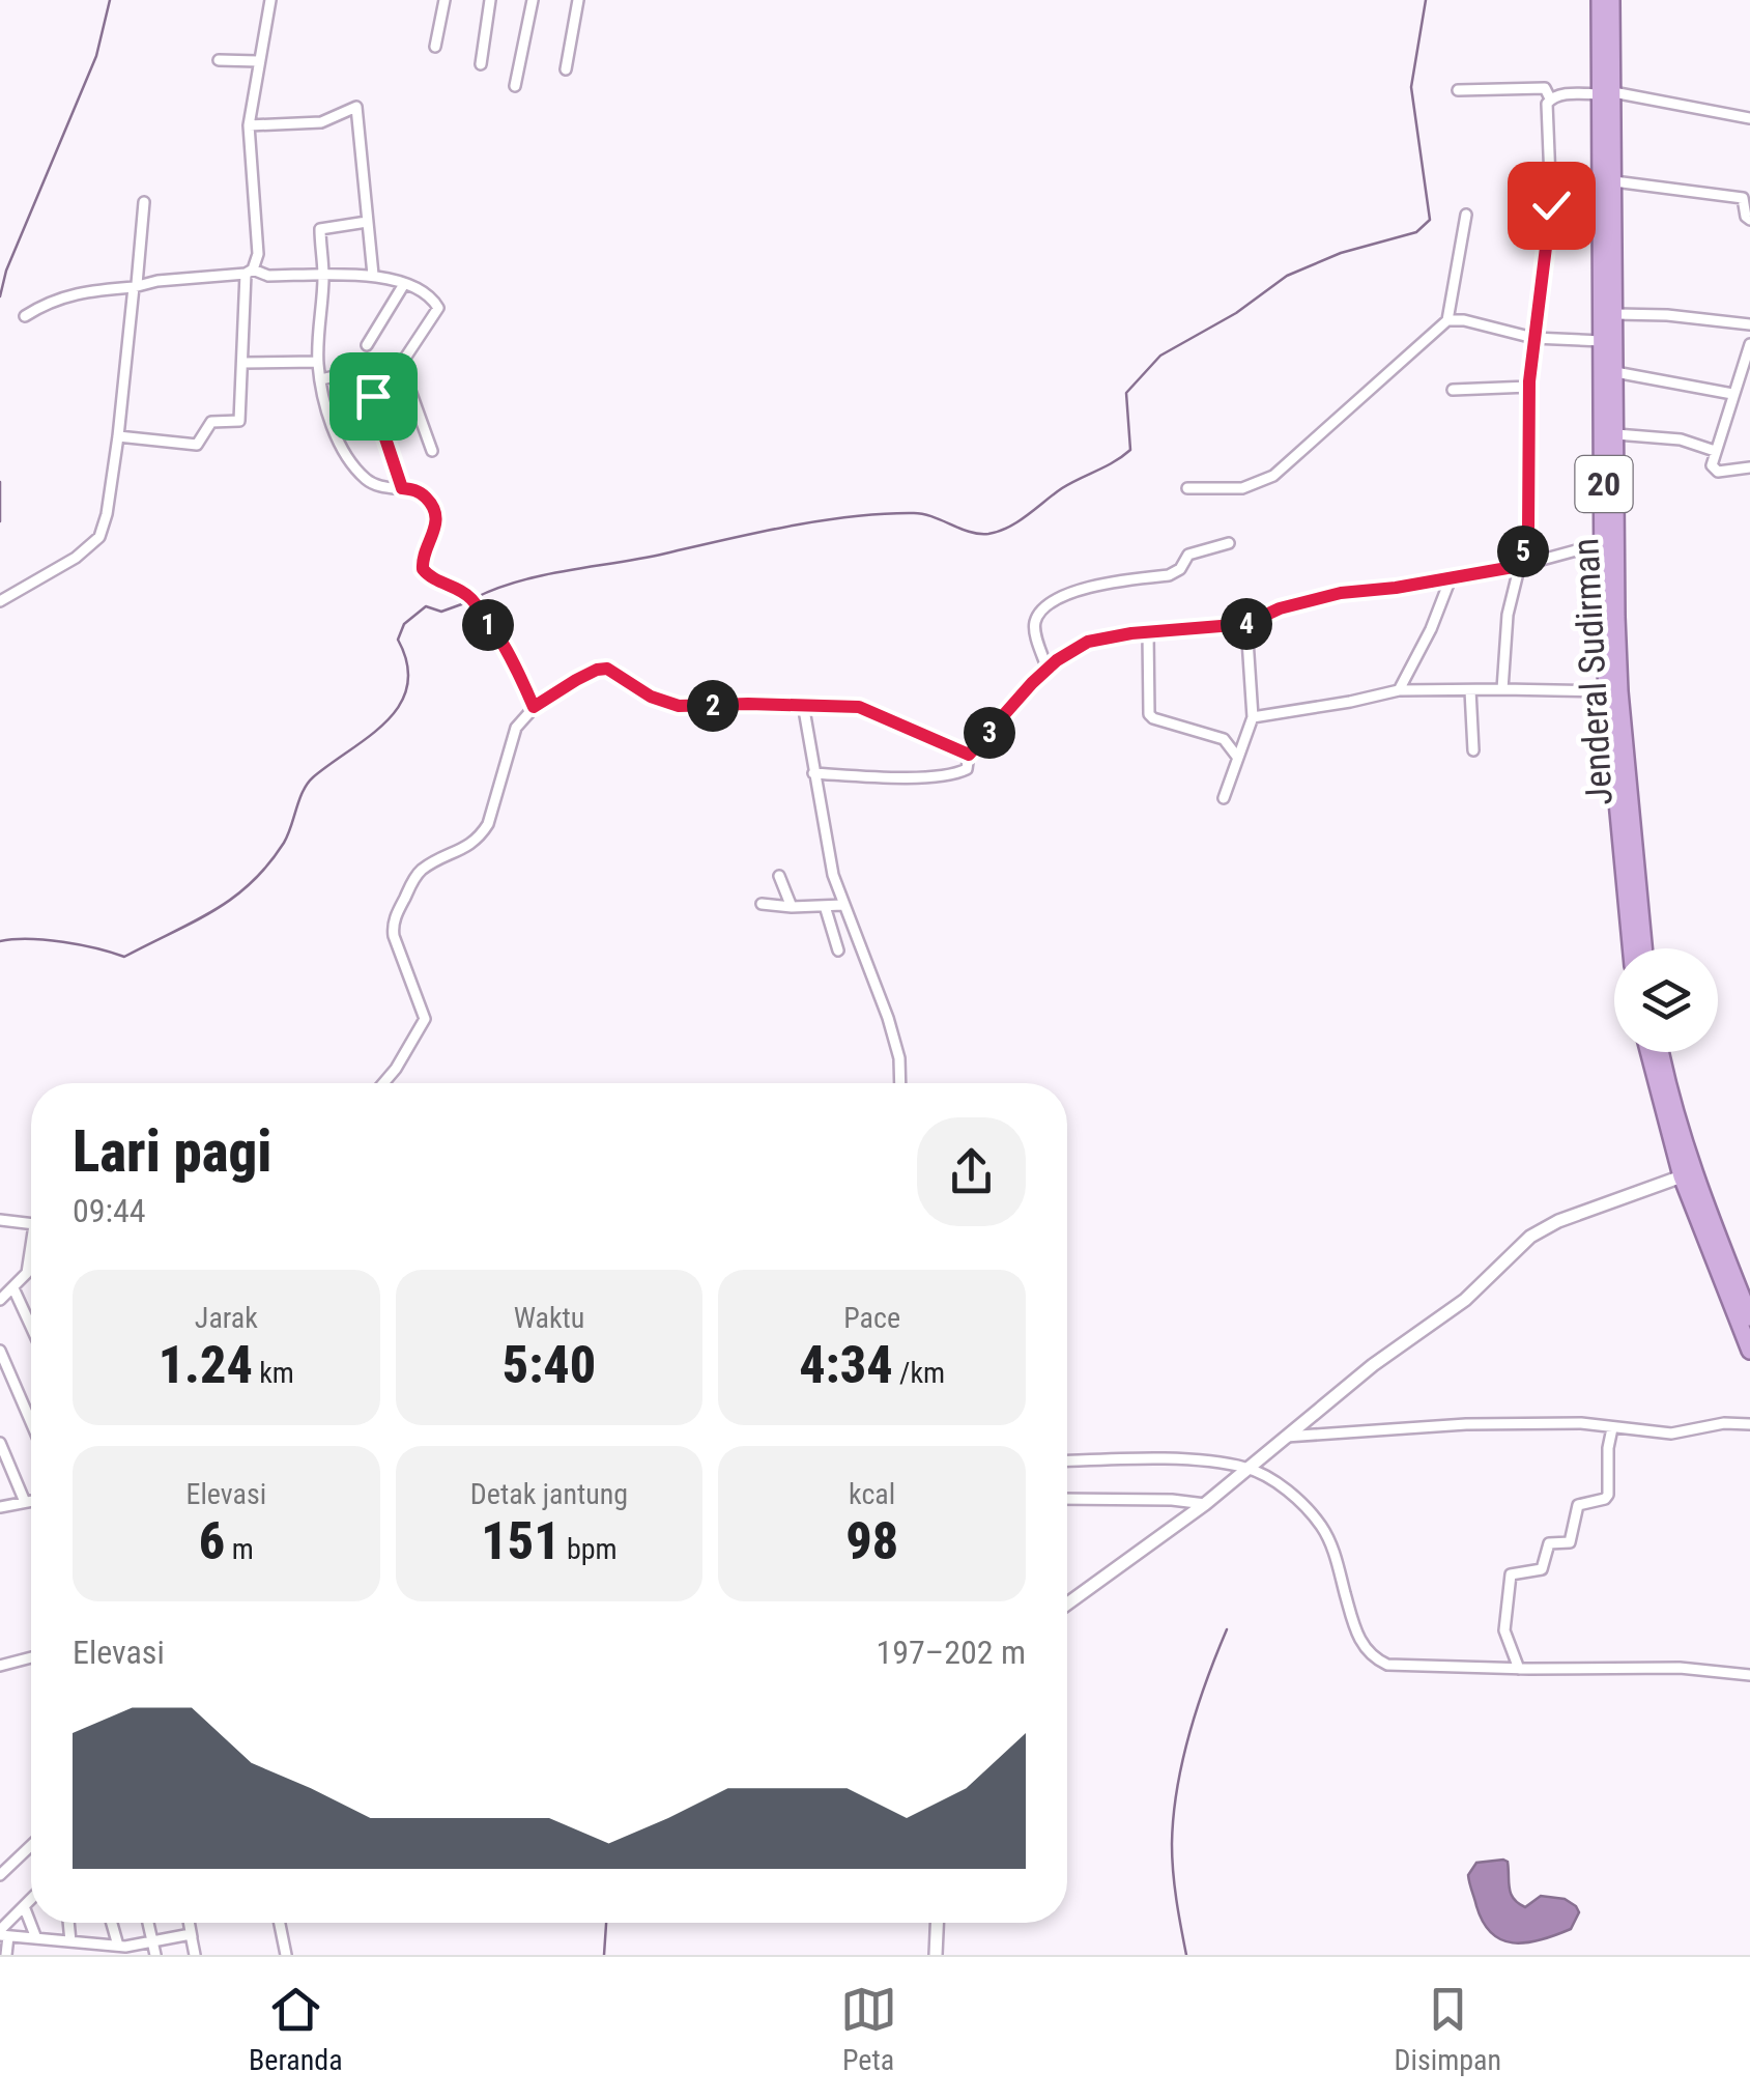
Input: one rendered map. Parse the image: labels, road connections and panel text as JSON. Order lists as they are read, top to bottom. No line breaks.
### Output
{"streets":{"highway":["20","Jenderal Sudirman"]},"crossings":[["20","Jenderal Sudirman"]],"page":{"pins":["5","4","1","2","3"],"heading":["Lari pagi","09:44"],"stats":[["Jarak","1.24 km"],["Waktu","5:40"],["Pace","4:34 /km"],["Elevasi","6 m"],["Detak jantung","151 bpm"],["kcal","98"]],"chart":["Elevasi","197–202 m"],"tabs":["Beranda","Peta","Disimpan"]}}
